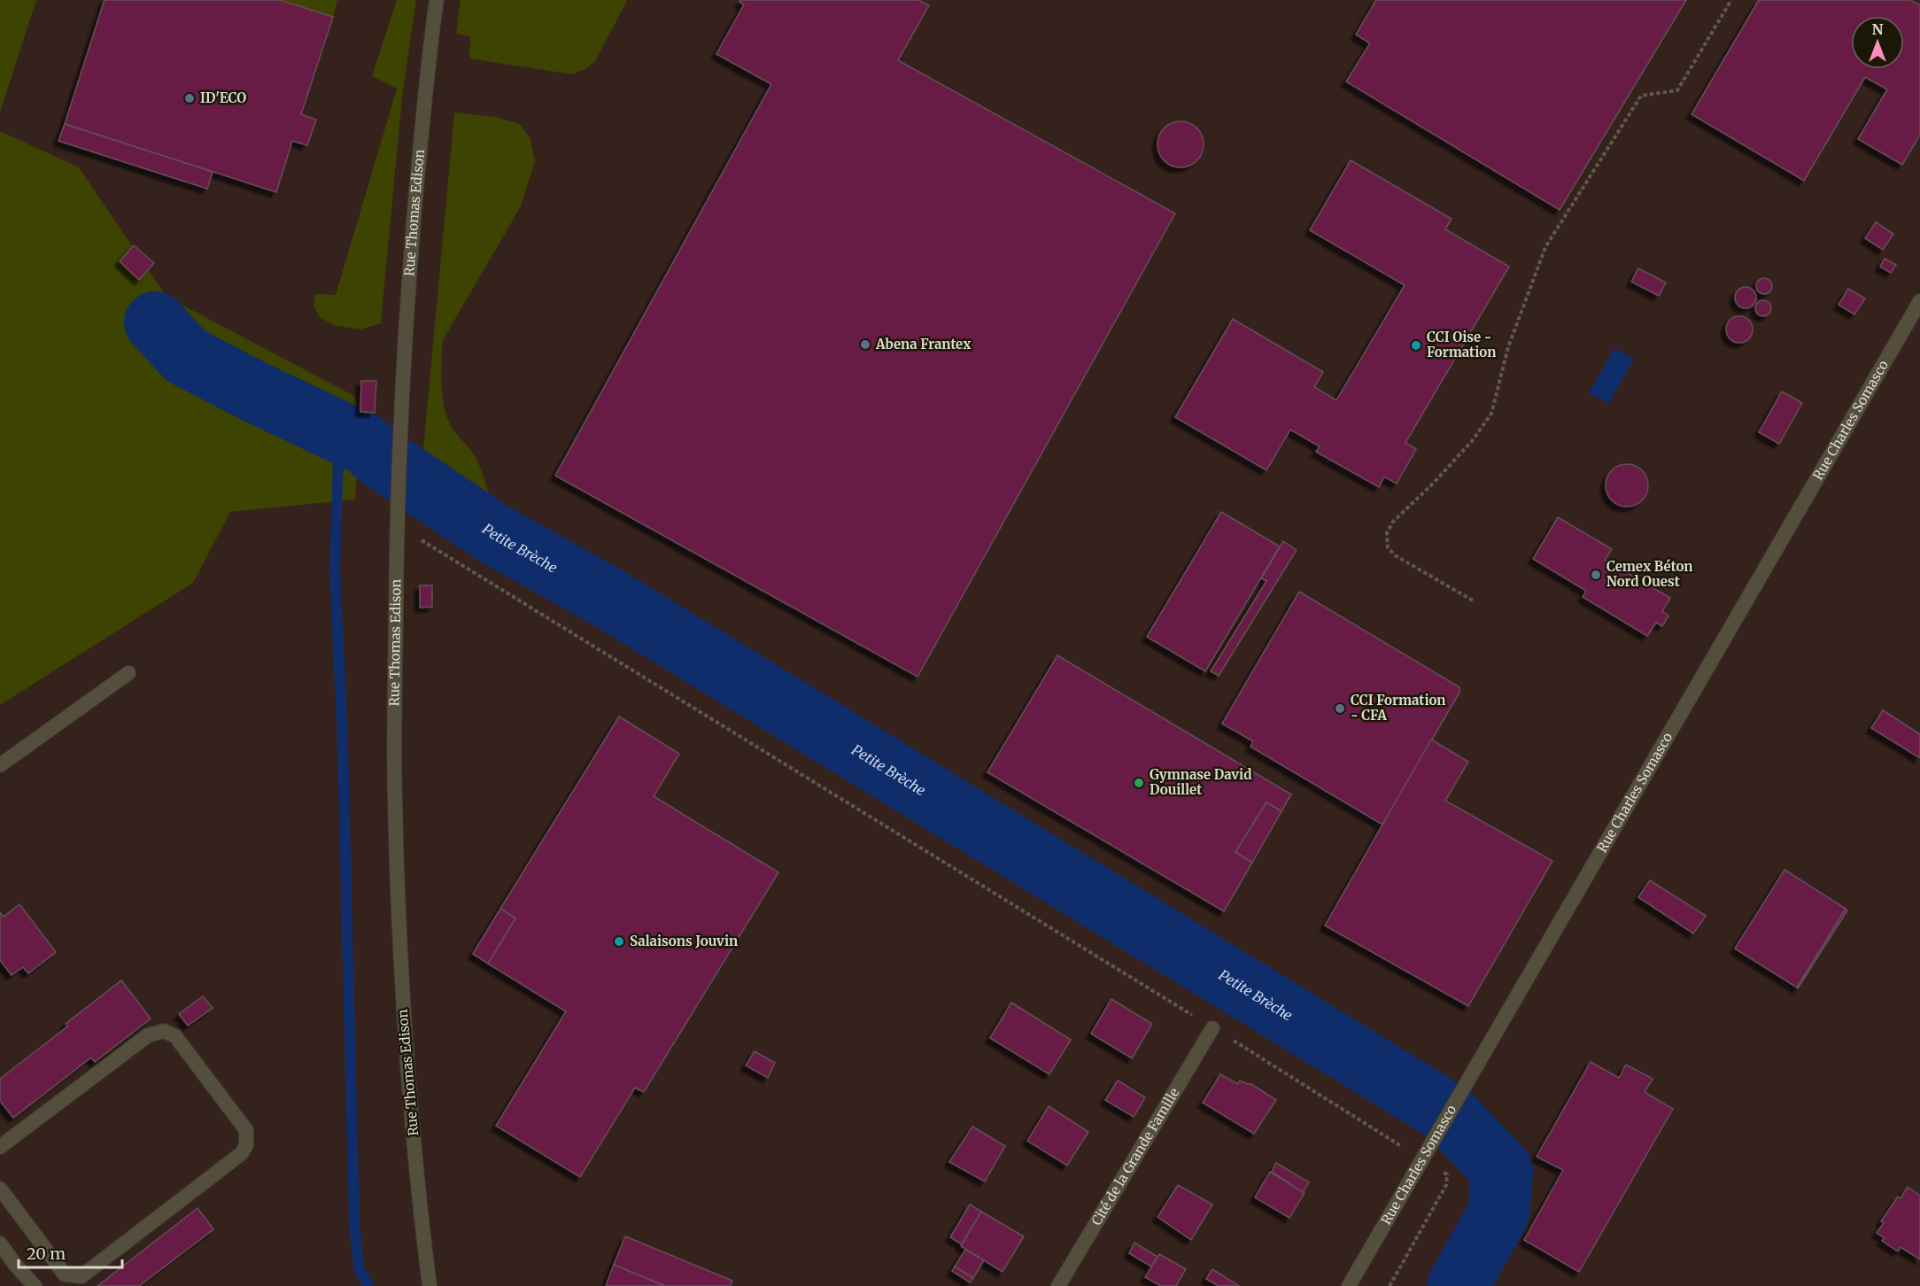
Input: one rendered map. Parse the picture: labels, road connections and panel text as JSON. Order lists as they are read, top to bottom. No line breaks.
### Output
{"streets":{"street":["Rue Thomas Edison","Rue Charles Somasco","Cité de la Grande Famille"]},"water":["Petite Brèche"],"places":["ID'ECO","Abena Frantex","CCI Oise - Formation","Cemex Béton Nord Ouest","CCI Formation - CFA","Gymnase David Douillet","Salaisons Jouvin"],"scale_bar":"20 m","north":"top"}
